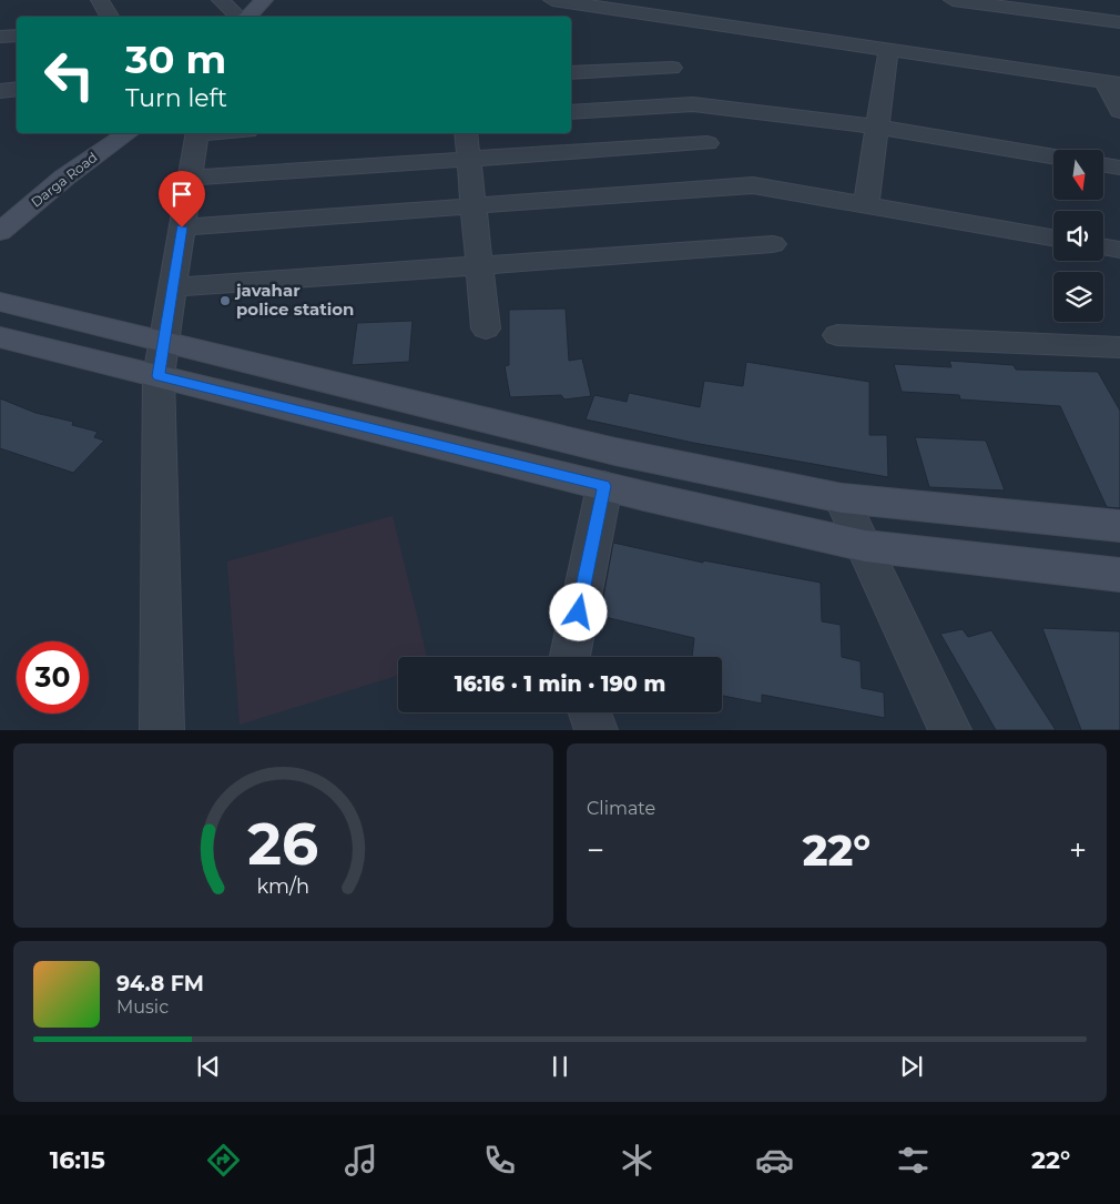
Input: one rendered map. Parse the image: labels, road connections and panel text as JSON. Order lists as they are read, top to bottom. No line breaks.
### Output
{"streets":{"street":["Darga Road"]},"places":["javahar police station"],"north":"bottom","page":{"turn":["30 m","Turn left"],"limit":"30","trip":"16:16 · 1 min · 190 m","tile":"Climate","heat":["−","22°","+"],"song":["94.8 FM","Music"],"tabs":["16:15","22°"],"gauge":["26","km/h"]}}
